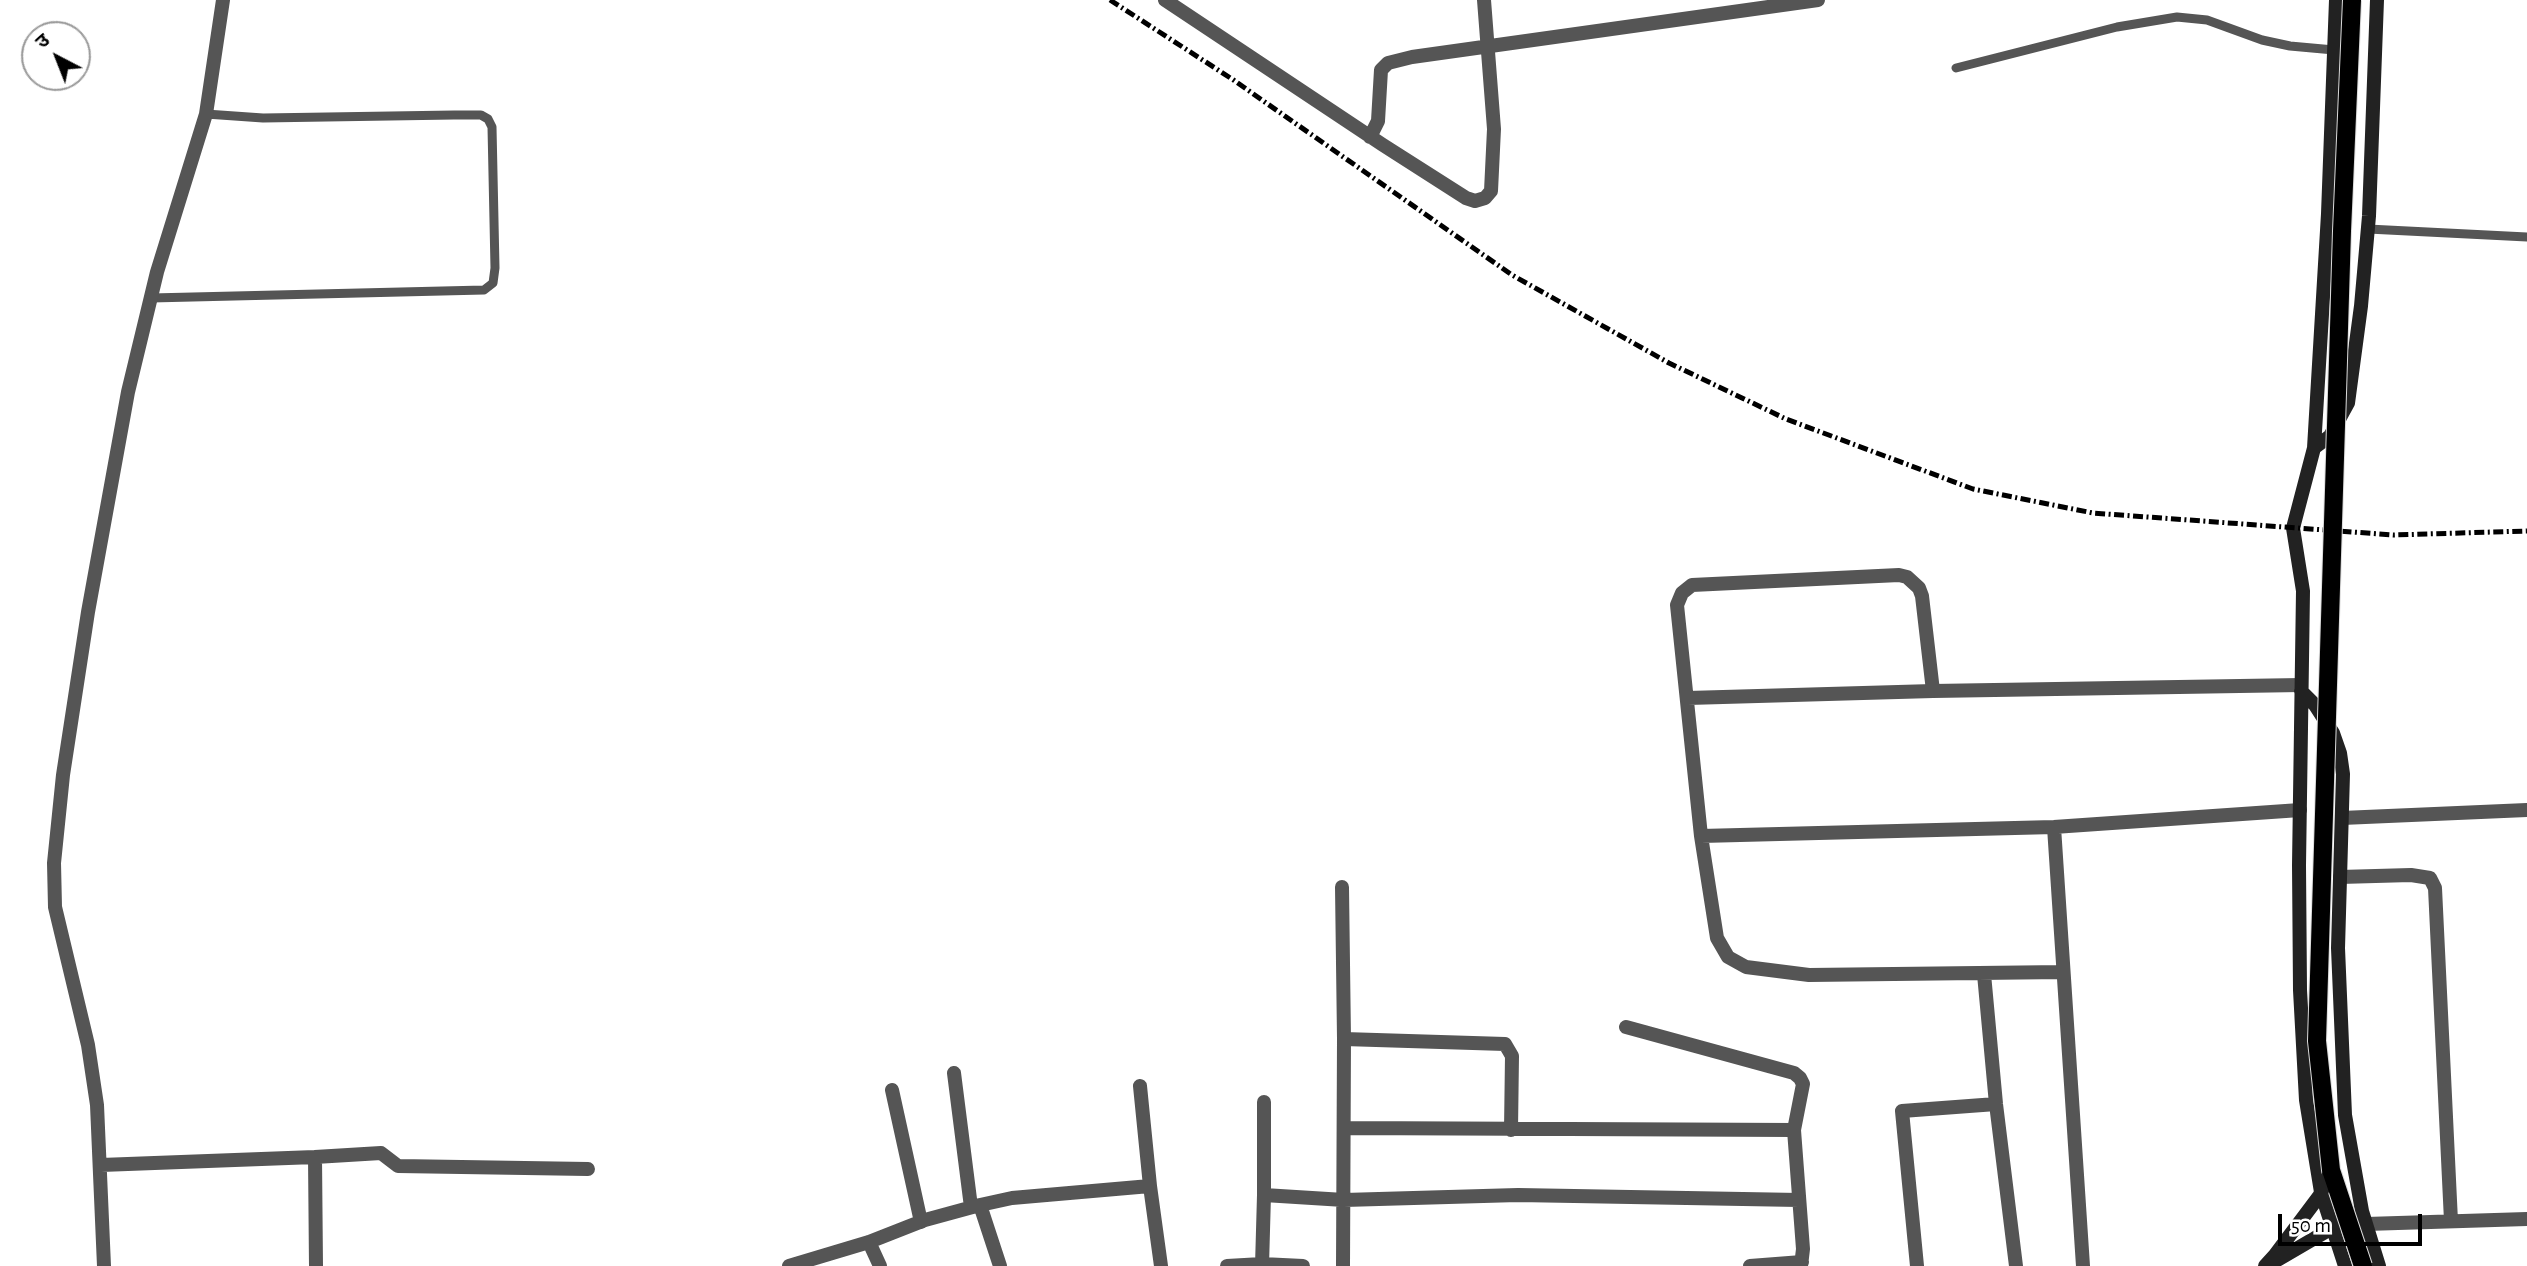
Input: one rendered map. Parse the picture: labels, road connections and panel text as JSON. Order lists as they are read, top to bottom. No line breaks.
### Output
{"scale_bar":"50 m","north":"top left"}
